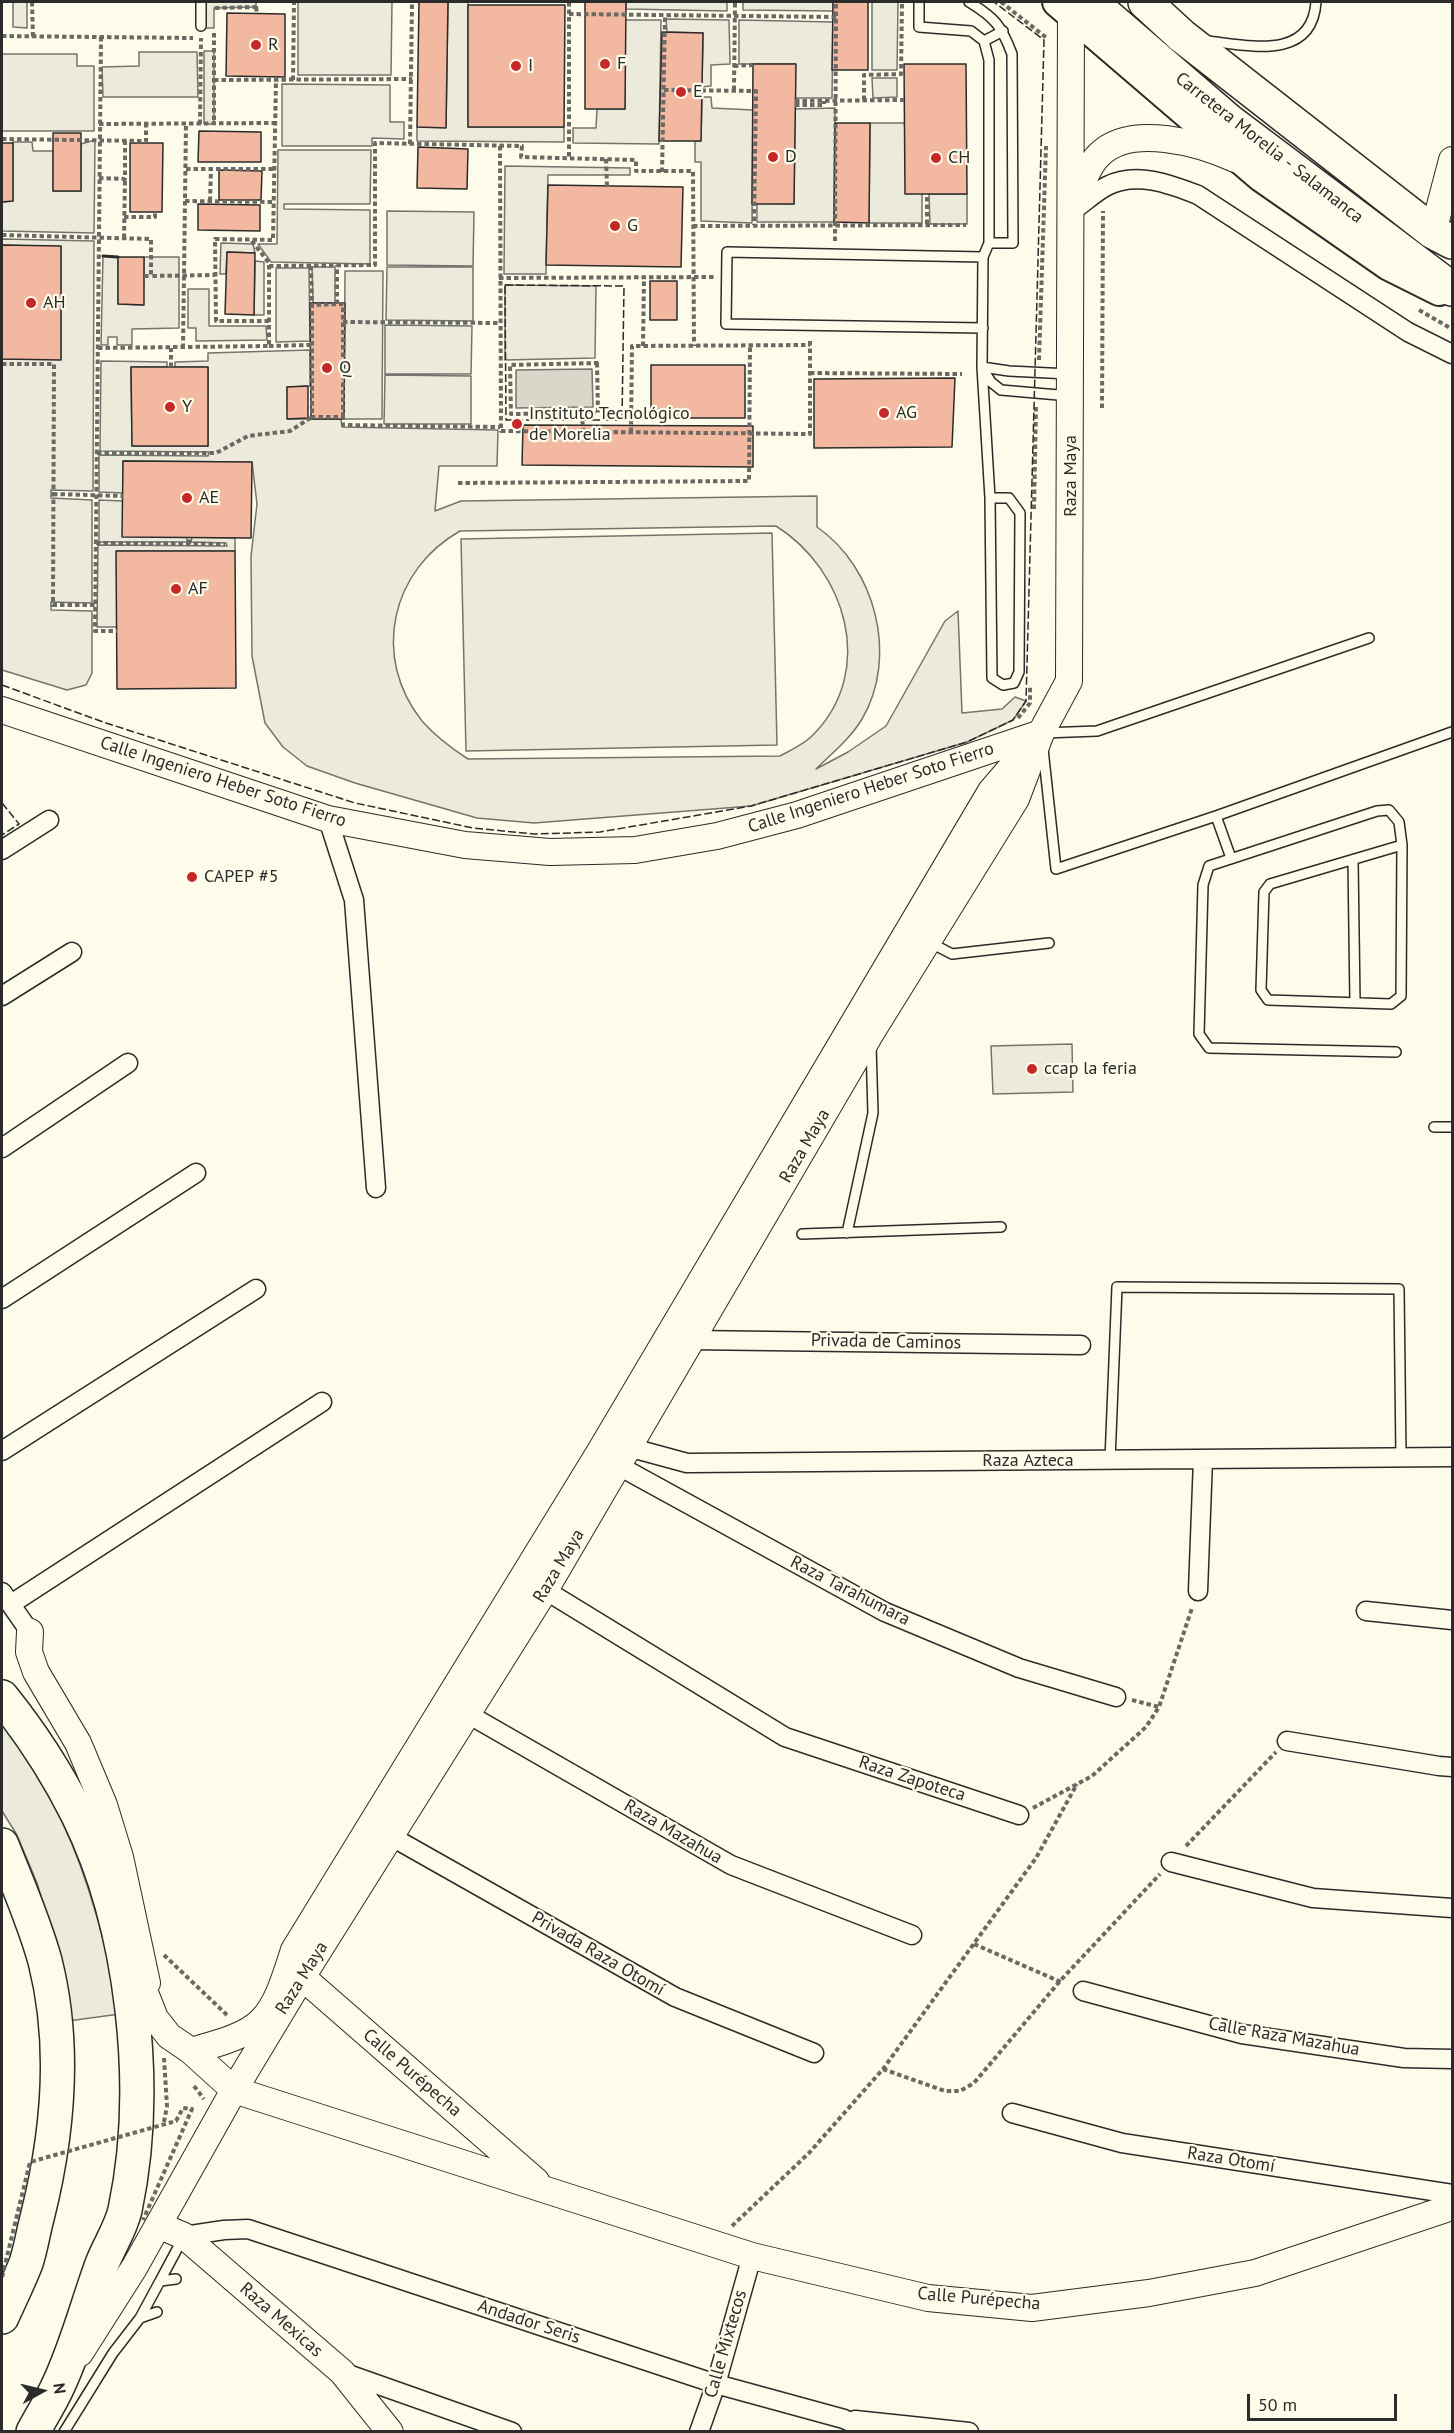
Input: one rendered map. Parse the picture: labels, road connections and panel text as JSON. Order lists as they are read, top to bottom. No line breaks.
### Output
{"streets":{"highway":["Carretera Morelia - Salamanca"],"street":["Raza Maya","Calle Ingeniero Heber Soto Fierro","Privada de Caminos","Raza Azteca","Raza Tarahumara","Raza Zapoteca","Raza Mazahua","Privada Raza Otomí","Calle Raza Mazahua","Calle Purépecha","Raza Otomí","Raza Mexicas","Andador Seris","Calle Mixtecos"]},"crossings":[["Carretera Morelia - Salamanca","Raza Maya"],["Raza Maya","Calle Ingeniero Heber Soto Fierro"],["Raza Maya","Privada de Caminos"],["Raza Maya","Raza Azteca"],["Raza Maya","Raza Tarahumara"],["Raza Maya","Raza Zapoteca"],["Raza Maya","Raza Mazahua"],["Raza Maya","Privada Raza Otomí"],["Raza Maya","Calle Purépecha"],["Raza Maya","Raza Mexicas"],["Raza Azteca","Raza Tarahumara"],["Calle Purépecha","Calle Mixtecos"],["Raza Mexicas","Andador Seris"],["Andador Seris","Calle Mixtecos"]],"places":["R","F","I","E","D","CH","G","AH","Q","Y","AG","Instituto Tecnológico de Morelia","AE","AF","CAPEP #5","ccap la feria"],"scale_bar":"50 m","north":"right"}
